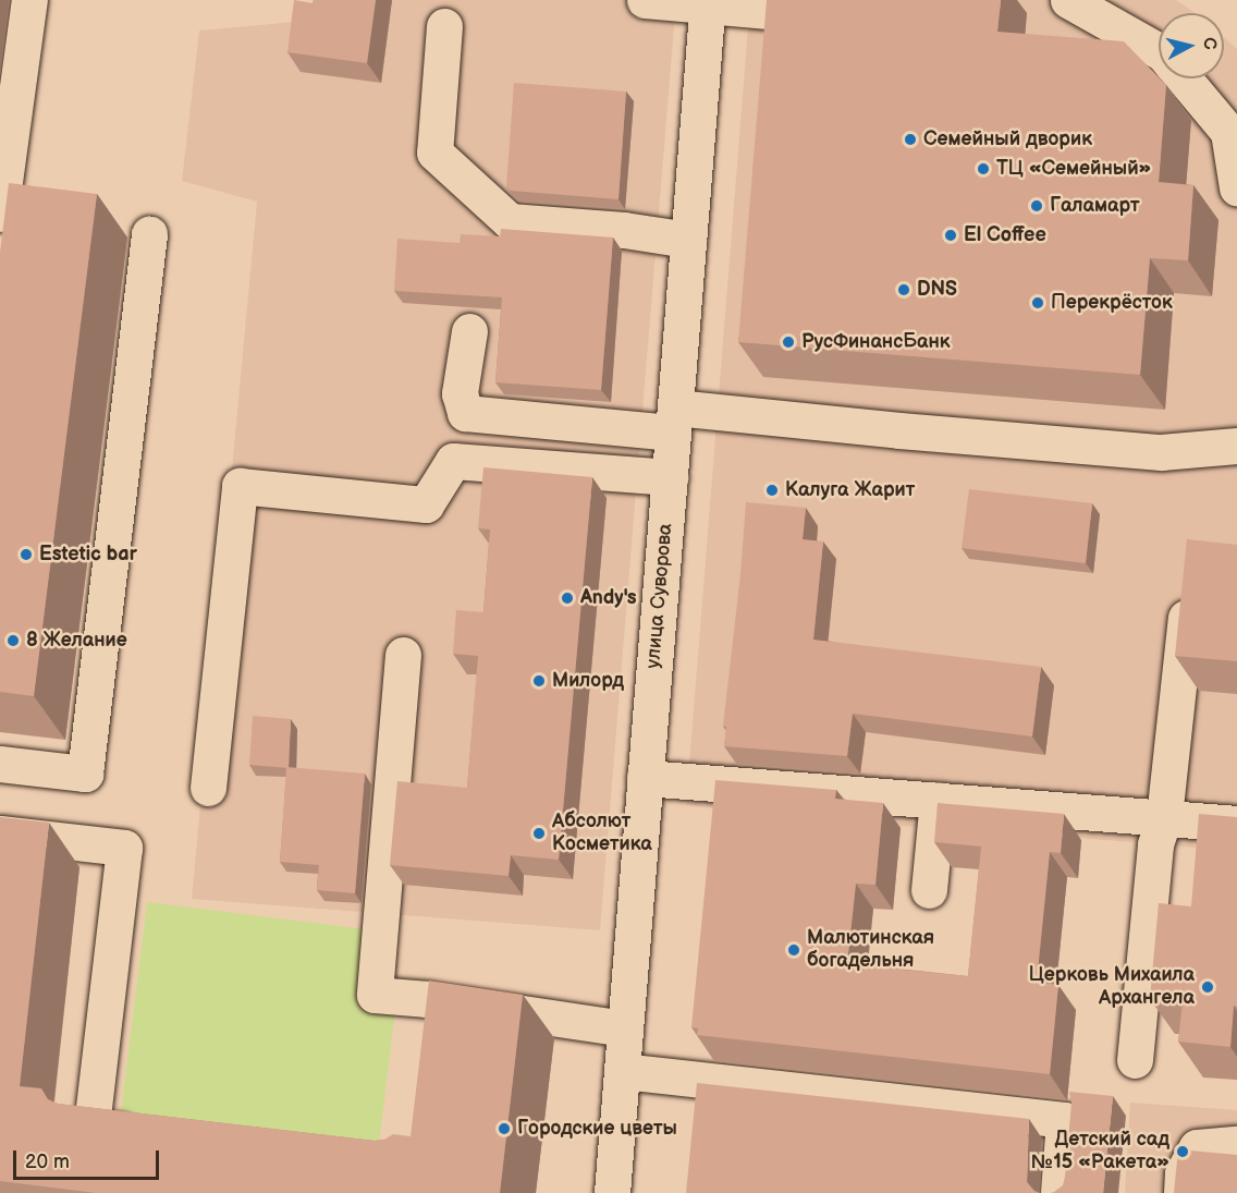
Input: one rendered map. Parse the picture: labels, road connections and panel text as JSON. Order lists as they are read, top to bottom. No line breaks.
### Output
{"streets":{"street":["улица Суворова"]},"places":["Семейный дворик","ТЦ «Семейный»","Галамарт","El Coffee","DNS","Перекрёсток","РусФинансБанк","Калуга Жарит","Estetic bar","Andy's","8 Желание","Милорд","Абсолют Косметика","Малютинская богадельня","Церковь Михаила Архангела","Городские цветы","Детский сад №15 «Ракета»"],"scale_bar":"20 m","north":"right"}
